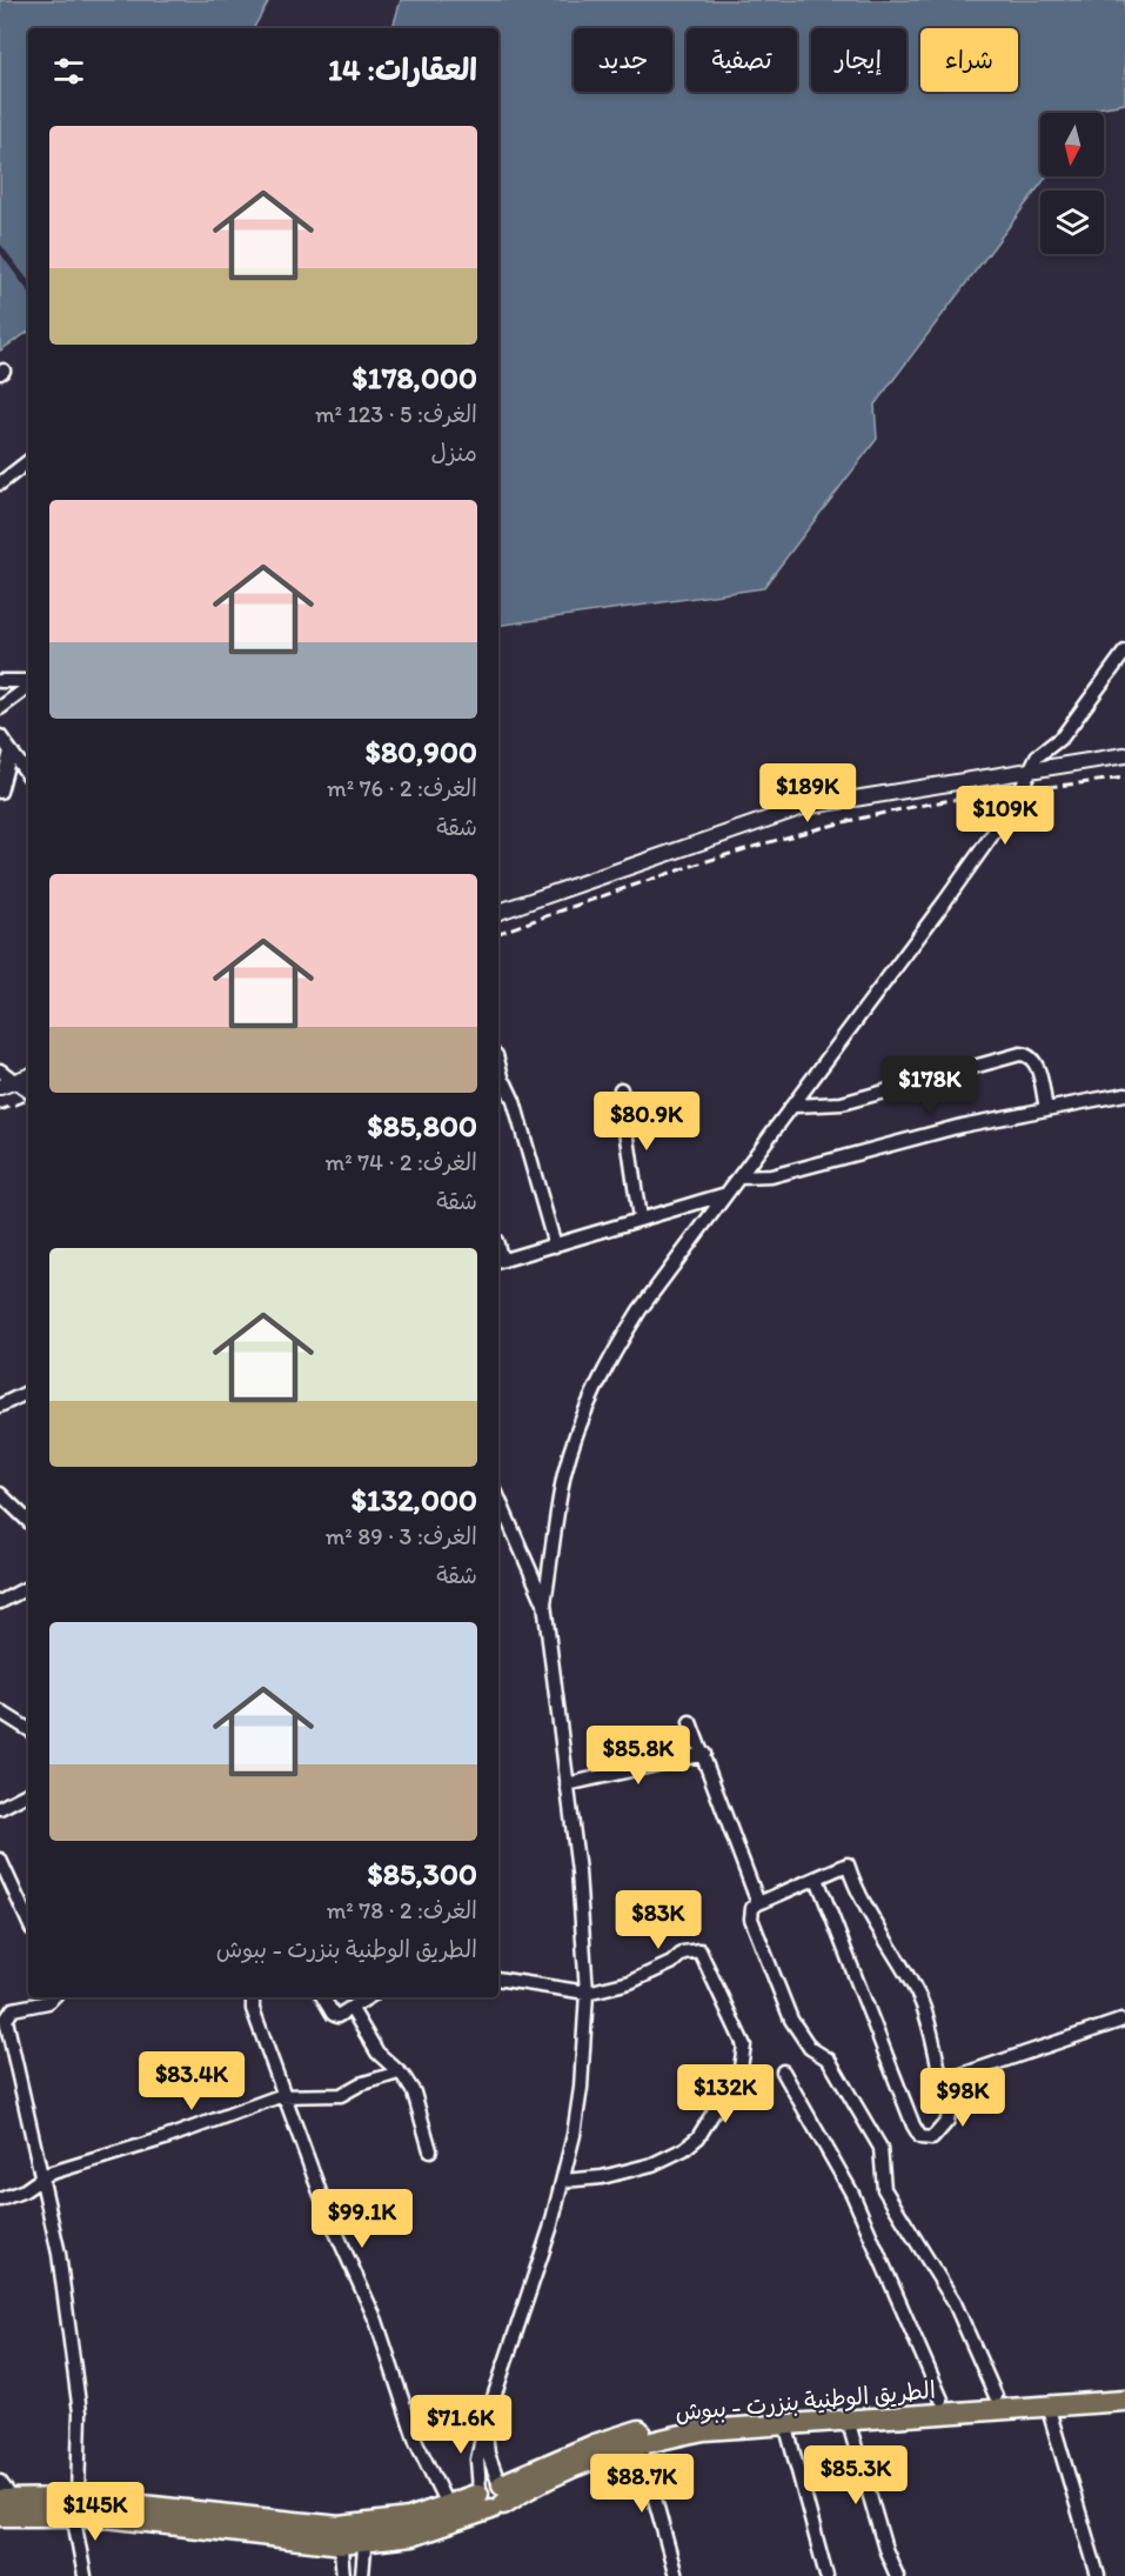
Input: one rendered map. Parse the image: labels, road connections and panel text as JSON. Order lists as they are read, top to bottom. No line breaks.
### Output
{"streets":{"main road":["الطريق الوطنية بنزرت - ببوش"]},"north":"bottom","page":{"chip":["شراء","إيجار","تصفية","جديد"],"heading":"العقارات: 14","list":[{"name":"$178,000","note":"الغرف: 5 · 123 m² · منزل"},{"name":"$80,900","note":"الغرف: 2 · 76 m² · شقة"},{"name":"$85,800","note":"الغرف: 2 · 74 m² · شقة"},{"name":"$132,000","note":"الغرف: 3 · 89 m² · شقة"},{"name":"$85,300","note":"الغرف: 2 · 78 m² · الطريق الوطنية بنزرت - ببوش"}],"price":["$189K","$109K","$178K","$80.9K","$85.8K","$83K","$83.4K","$132K","$98K","$99.1K","$71.6K","$85.3K","$88.7K","$145K"]}}
